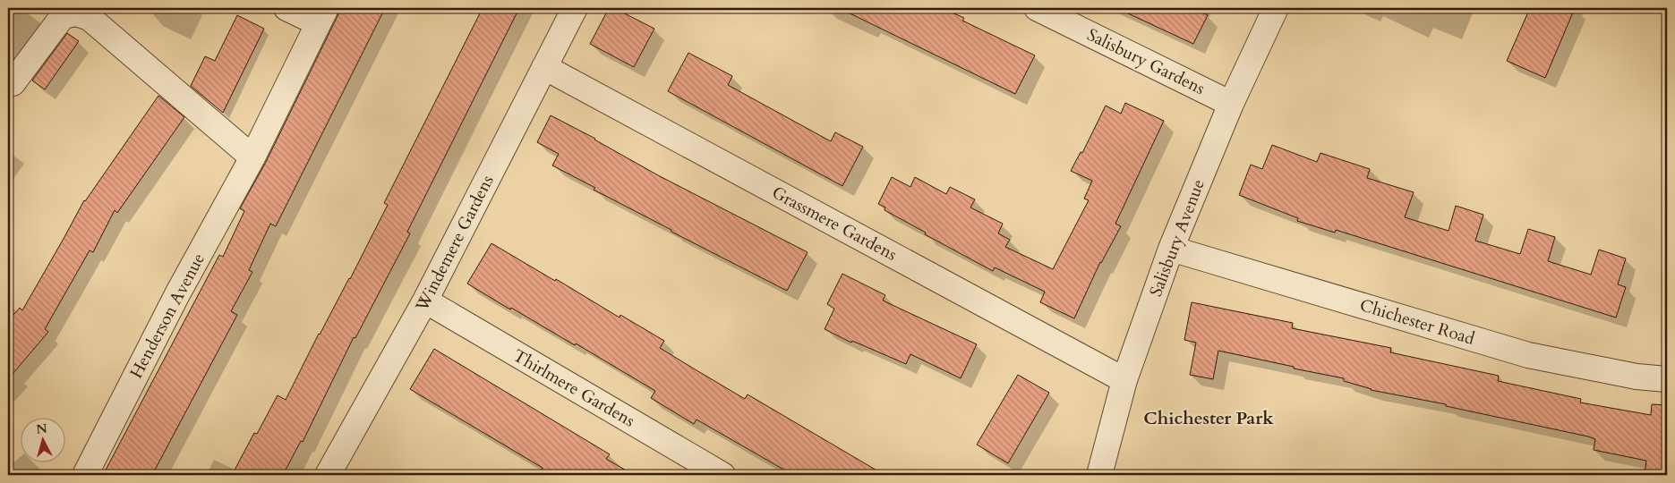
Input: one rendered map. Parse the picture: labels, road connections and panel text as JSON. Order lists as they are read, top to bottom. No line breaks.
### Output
{"streets":{"street":["Salisbury Gardens","Grassmere Gardens","Salisbury Avenue","Windemere Gardens","Henderson Avenue","Chichester Road","Thirlmere Gardens"]},"crossings":[["Salisbury Gardens","Salisbury Avenue"],["Grassmere Gardens","Salisbury Avenue"],["Grassmere Gardens","Windemere Gardens"],["Salisbury Avenue","Chichester Road"],["Windemere Gardens","Thirlmere Gardens"]],"districts":["Chichester Park"],"north":"top"}
